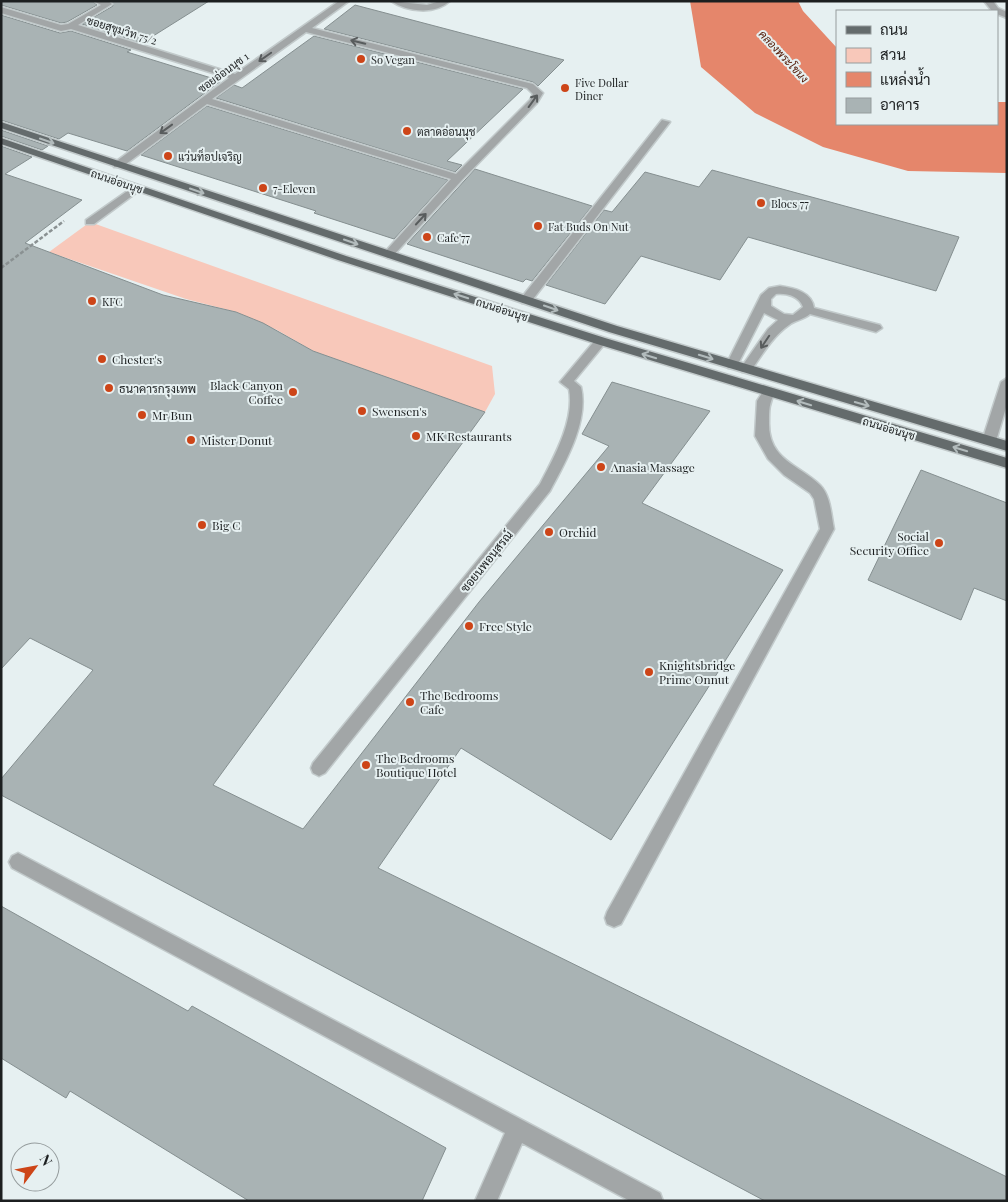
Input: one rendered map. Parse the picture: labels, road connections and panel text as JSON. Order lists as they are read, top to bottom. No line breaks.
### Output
{"streets":{"main road":["ถนนอ่อนนุช"],"street":["ซอยสุขุมวิท 75/2","ซอยอ่อนนุช 1","ซอยนพอนุสรณ์"]},"crossings":[["ซอยสุขุมวิท 75/2","ซอยอ่อนนุช 1"],["ซอยอ่อนนุช 1","ถนนอ่อนนุช"],["ถนนอ่อนนุช","ซอยนพอนุสรณ์"]],"one_way":["ซอยอ่อนนุช 1"],"water":["คลองพระโขนง"],"places":["So Vegan","Five Dollar Diner","ตลาดอ่อนนุช","แว่นท็อปเจริญ","7-Eleven","Blocs 77","Fat Buds On Nut","Cafe'77","KFC","Chester's","ธนาคารกรุงเทพ","Black Canyon Coffee","Swensen's","Mr Bun","MK Restaurants","Mister Donut","Anasia Massage","Big C","Orchid","Social Security Office","Free Style","Knightsbridge Prime Onnut","The Bedrooms Cafe","The Bedrooms Boutique Hotel"],"legend":["ถนน","สวน","แหล่งน้ำ","อาคาร"],"north":"top right"}
